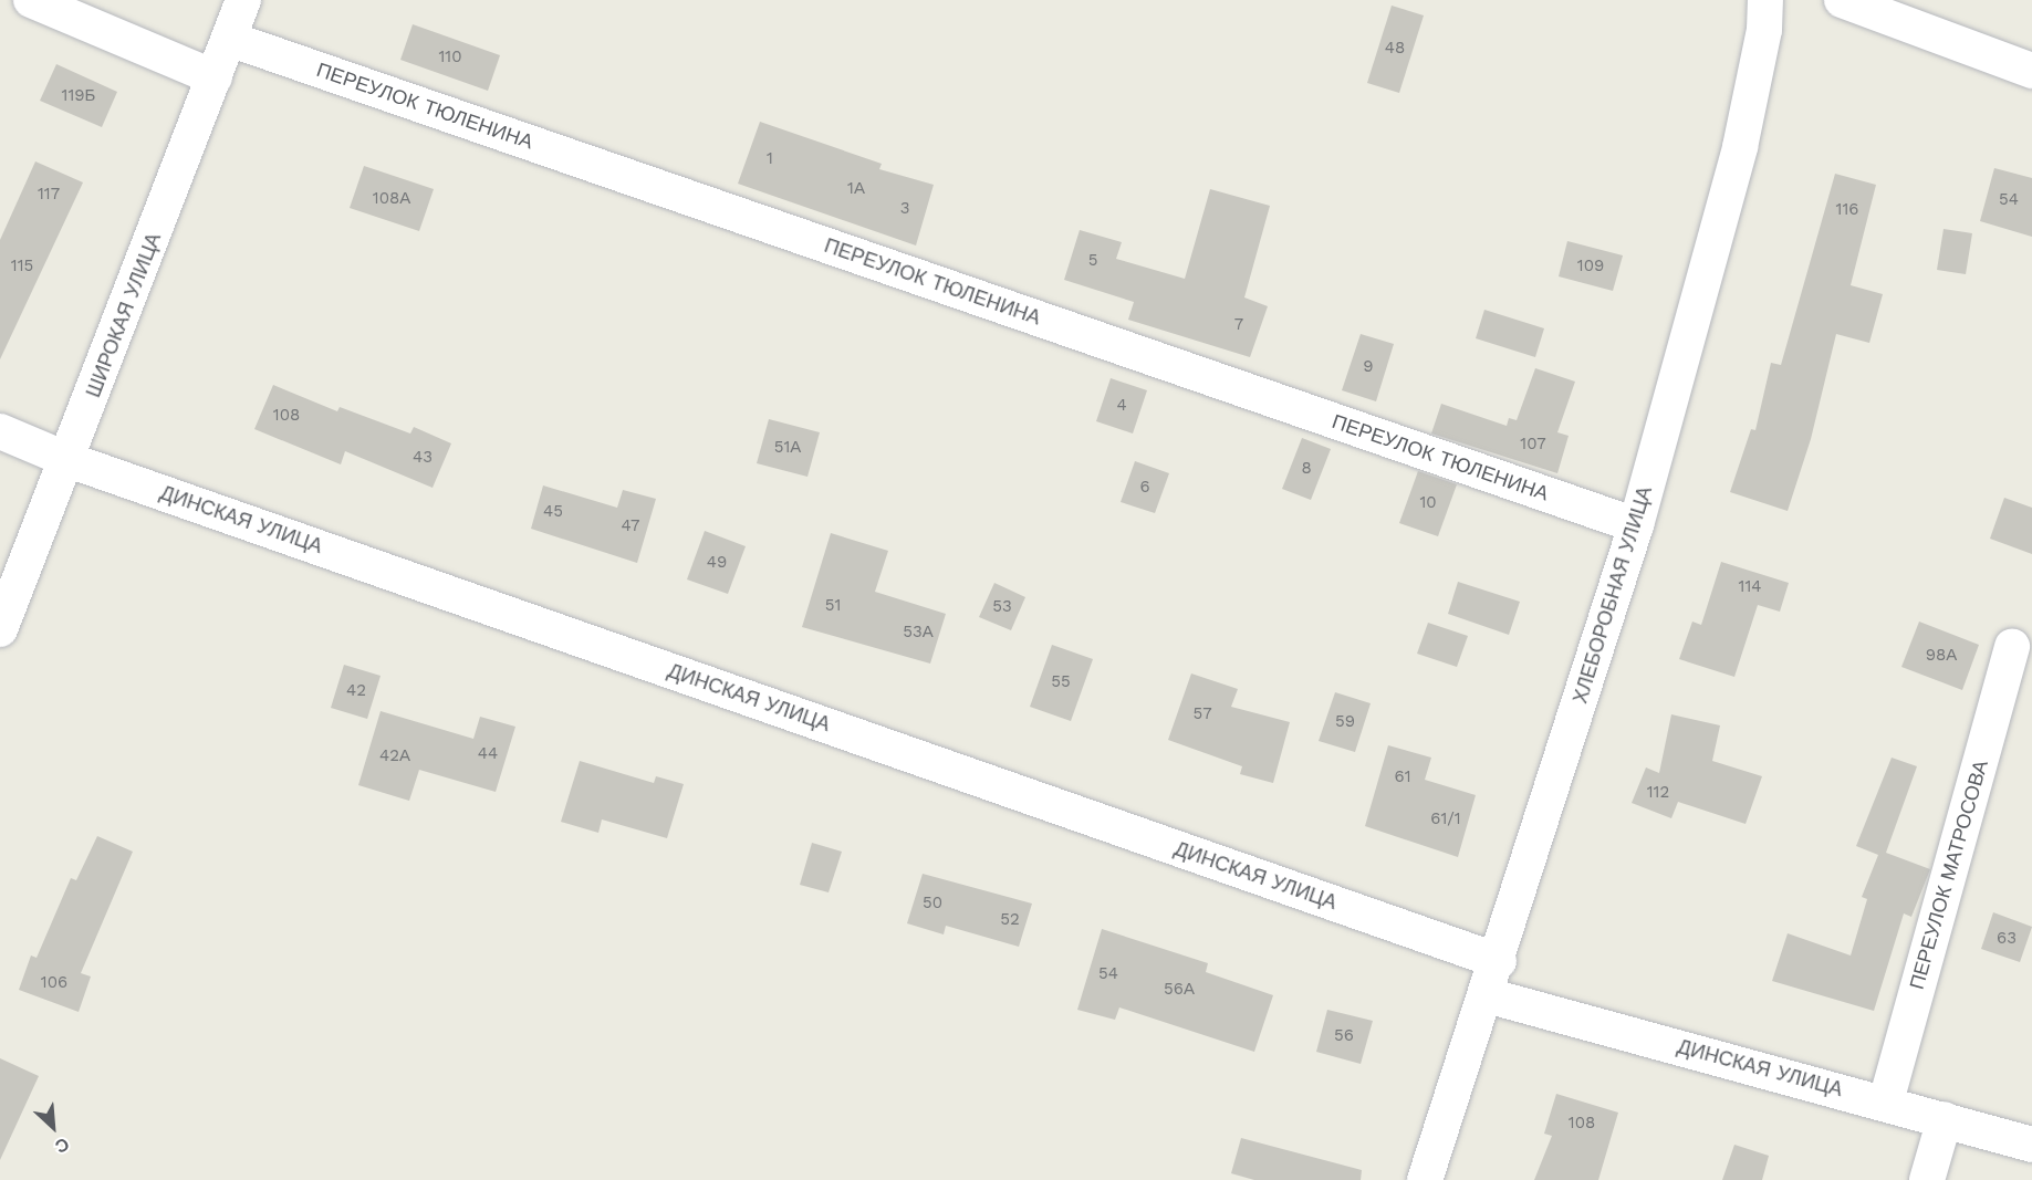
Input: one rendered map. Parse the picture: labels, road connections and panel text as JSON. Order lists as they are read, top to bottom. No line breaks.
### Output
{"streets":{"street":["ПЕРЕУЛОК ТЮЛЕНИНА","ШИРОКАЯ УЛИЦА","ДИНСКАЯ УЛИЦА","ХЛЕБОРОБНАЯ УЛИЦА","ПЕРЕУЛОК МАТРОСОВА"]},"crossings":[["ПЕРЕУЛОК ТЮЛЕНИНА","ШИРОКАЯ УЛИЦА"],["ПЕРЕУЛОК ТЮЛЕНИНА","ХЛЕБОРОБНАЯ УЛИЦА"],["ШИРОКАЯ УЛИЦА","ДИНСКАЯ УЛИЦА"],["ДИНСКАЯ УЛИЦА","ХЛЕБОРОБНАЯ УЛИЦА"],["ДИНСКАЯ УЛИЦА","ПЕРЕУЛОК МАТРОСОВА"]],"house_numbers":["48","110","119Б","1","1А","117","108А","54","3","116","5","115","109","7","9","4","108","107","51А","43","8","6","10","45","47","49","114","51","53","53А","98А","55","42","57","59","44","42А","61","112","61/1","50","52","63","54","106","56А","56","108"],"north":"bottom right"}
